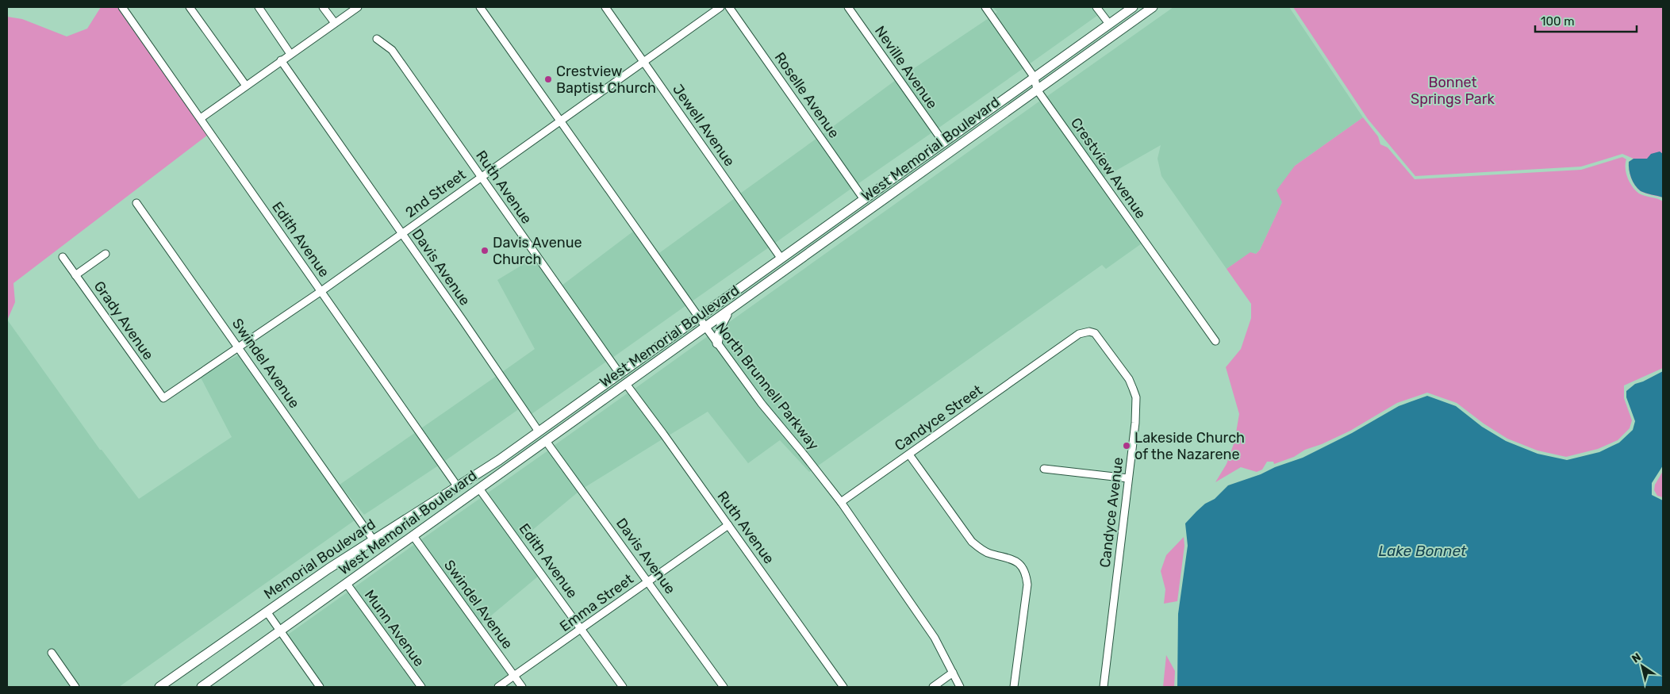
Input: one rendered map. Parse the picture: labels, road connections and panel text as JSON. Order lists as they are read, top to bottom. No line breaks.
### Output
{"streets":{"main road":["West Memorial Boulevard","Memorial Boulevard"],"street":["Neville Avenue","Roselle Avenue","Jewell Avenue","Crestview Avenue","Ruth Avenue","2nd Street","Edith Avenue","Davis Avenue","Grady Avenue","Swindel Avenue","North Brunnell Parkway","Candyce Street","Candyce Avenue","Emma Street","Munn Avenue"]},"crossings":[["Neville Avenue","West Memorial Boulevard"],["Roselle Avenue","West Memorial Boulevard"],["Jewell Avenue","West Memorial Boulevard"],["Jewell Avenue","2nd Street"],["West Memorial Boulevard","Crestview Avenue"],["West Memorial Boulevard","Ruth Avenue"],["West Memorial Boulevard","Edith Avenue"],["West Memorial Boulevard","Davis Avenue"],["West Memorial Boulevard","Swindel Avenue"],["West Memorial Boulevard","North Brunnell Parkway"],["West Memorial Boulevard","Memorial Boulevard"],["West Memorial Boulevard","Munn Avenue"],["Ruth Avenue","2nd Street"],["Ruth Avenue","Emma Street"],["2nd Street","Edith Avenue"],["2nd Street","Davis Avenue"],["2nd Street","Grady Avenue"],["2nd Street","Swindel Avenue"],["2nd Street","North Brunnell Parkway"],["Edith Avenue","Memorial Boulevard"],["Edith Avenue","Emma Street"],["Davis Avenue","Emma Street"],["Swindel Avenue","Memorial Boulevard"],["Swindel Avenue","Emma Street"],["North Brunnell Parkway","Candyce Street"],["Candyce Street","Candyce Avenue"]],"water":["Lake Bonnet"],"parks":["Bonnet Springs Park"],"places":["Crestview Baptist Church","Davis Avenue Church","Lakeside Church of the Nazarene"],"scale_bar":"100 m","north":"top left"}
